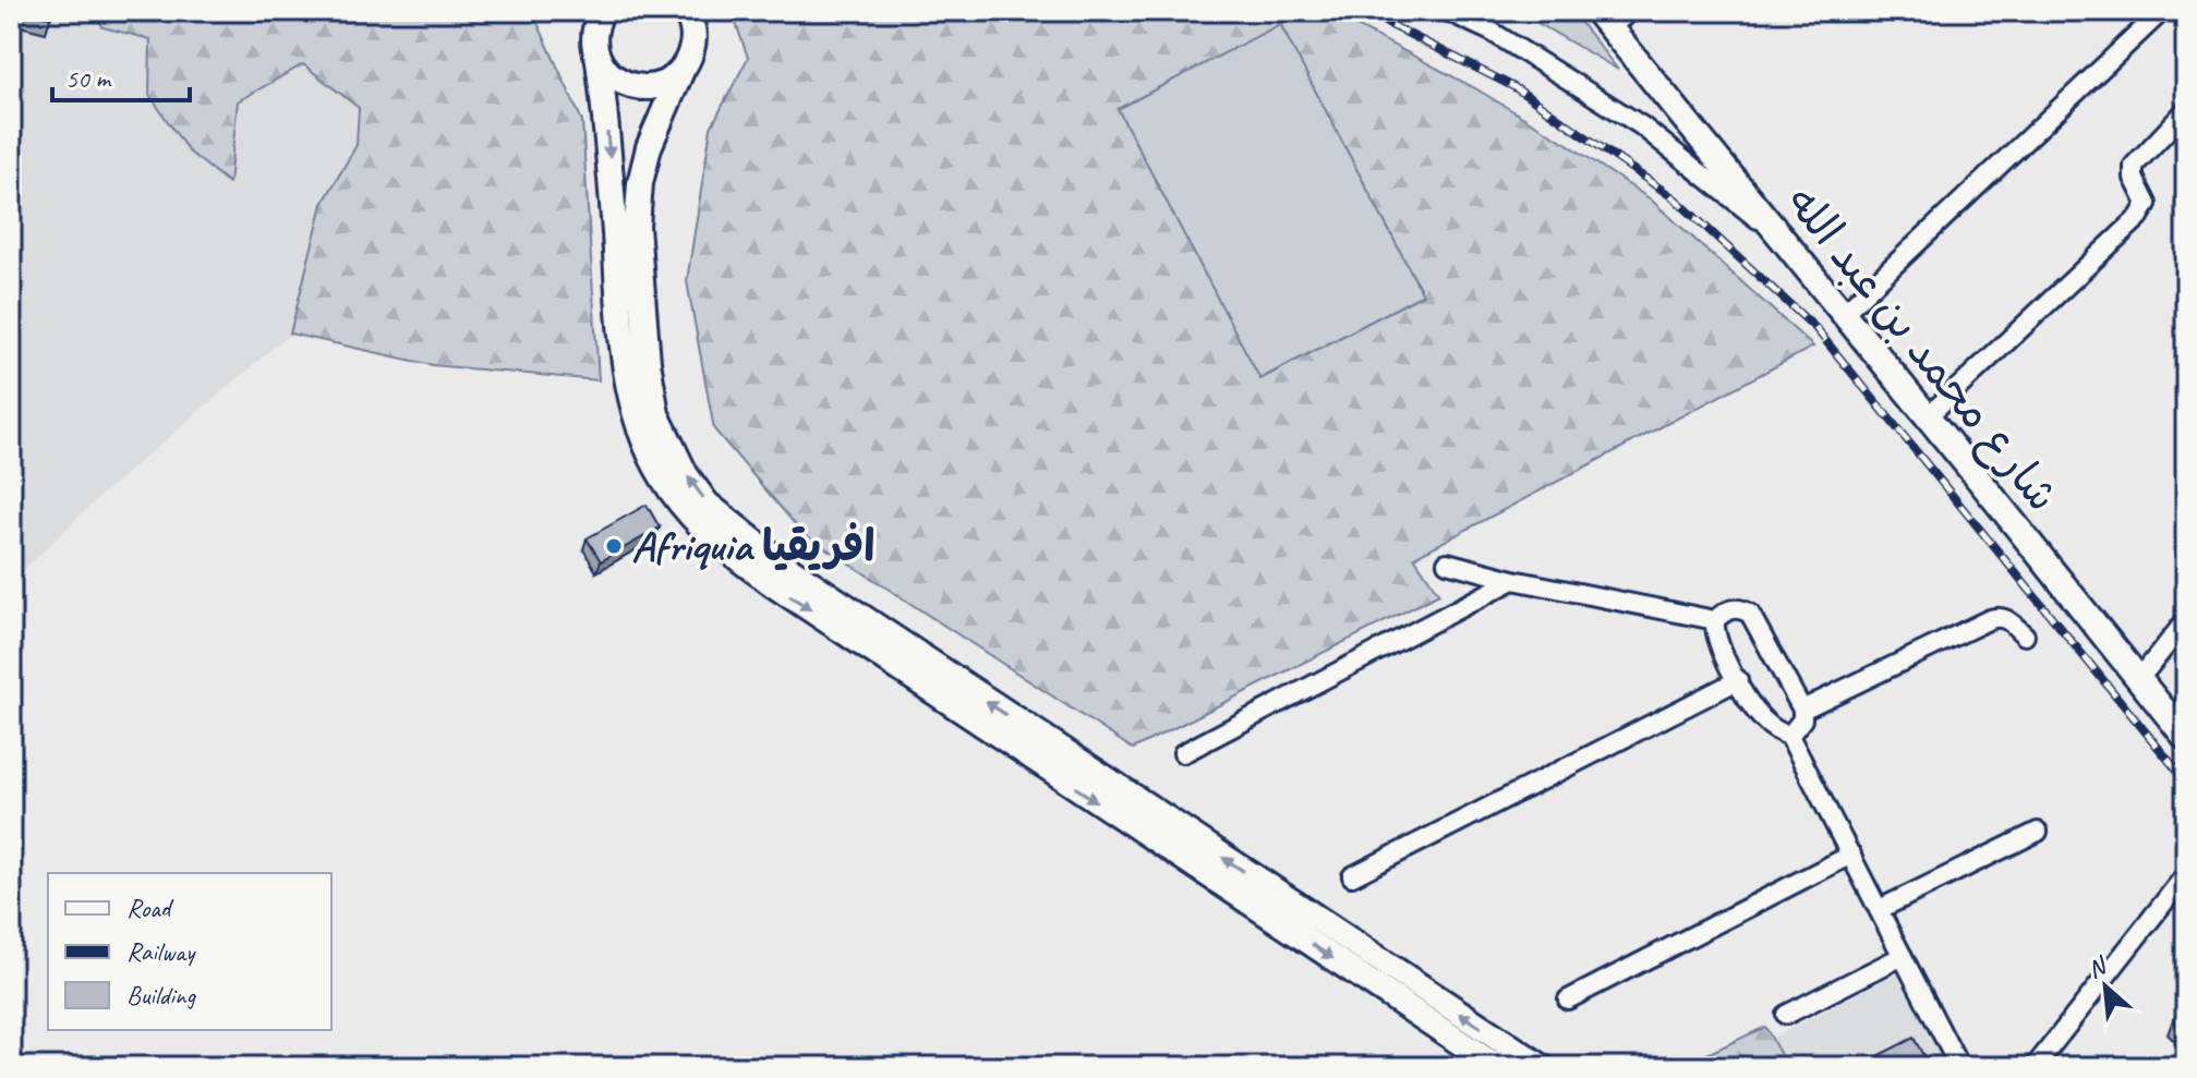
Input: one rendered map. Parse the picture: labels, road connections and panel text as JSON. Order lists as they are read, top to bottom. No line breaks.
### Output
{"streets":{"street":["شارع محمد بن عبد الله"]},"places":["Afriquia افريقيا"],"legend":["Road","Railway","Building"],"scale_bar":"50 m","north":"top left"}
